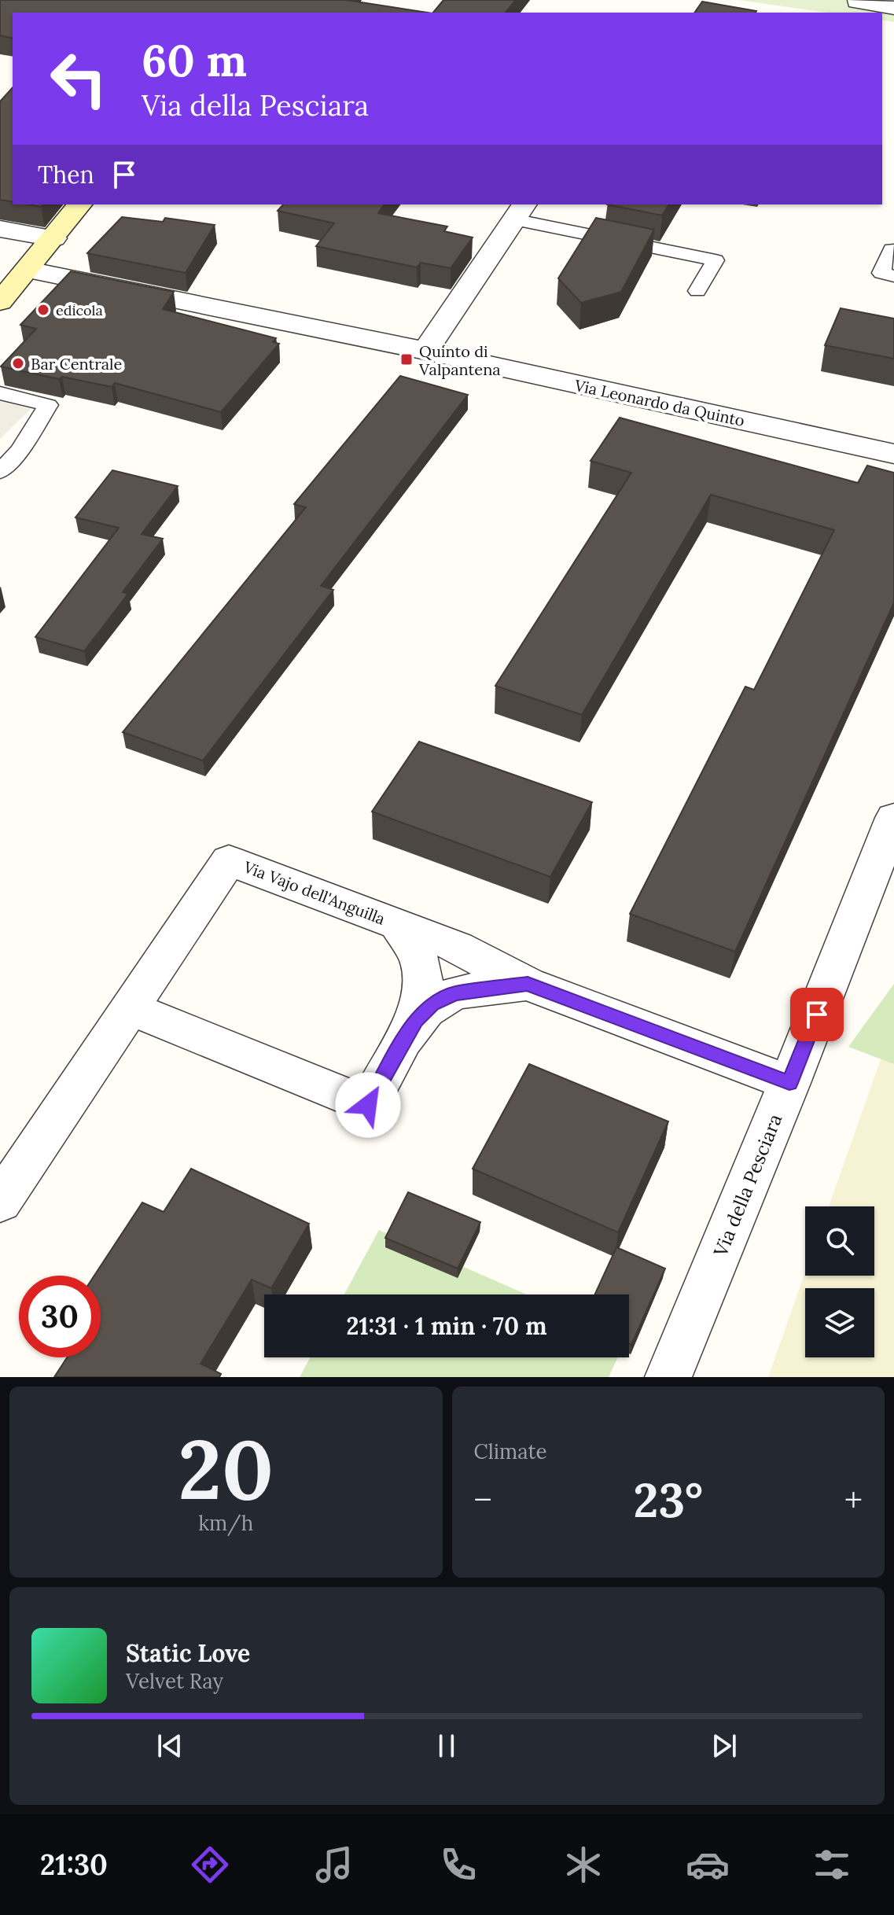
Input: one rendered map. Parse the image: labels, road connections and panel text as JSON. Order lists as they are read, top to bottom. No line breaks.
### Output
{"streets":{"street":["Via Leonardo da Quinto","Via Vajo dell'Anguilla","Via della Pesciara"]},"crossings":[["Via Vajo dell'Anguilla","Via della Pesciara"]],"places":{"other":["edicola","Bar Centrale"],"transit":["Quinto di Valpantena"]},"page":{"turn":["60 m","Via della Pesciara"],"then":"Then","limit":"30","trip":"21:31 · 1 min · 70 m","tile":[["20","km/h"],"Climate"],"heat":["−","23°","+"],"song":["Static Love","Velvet Ray"],"tabs":"21:30"}}
